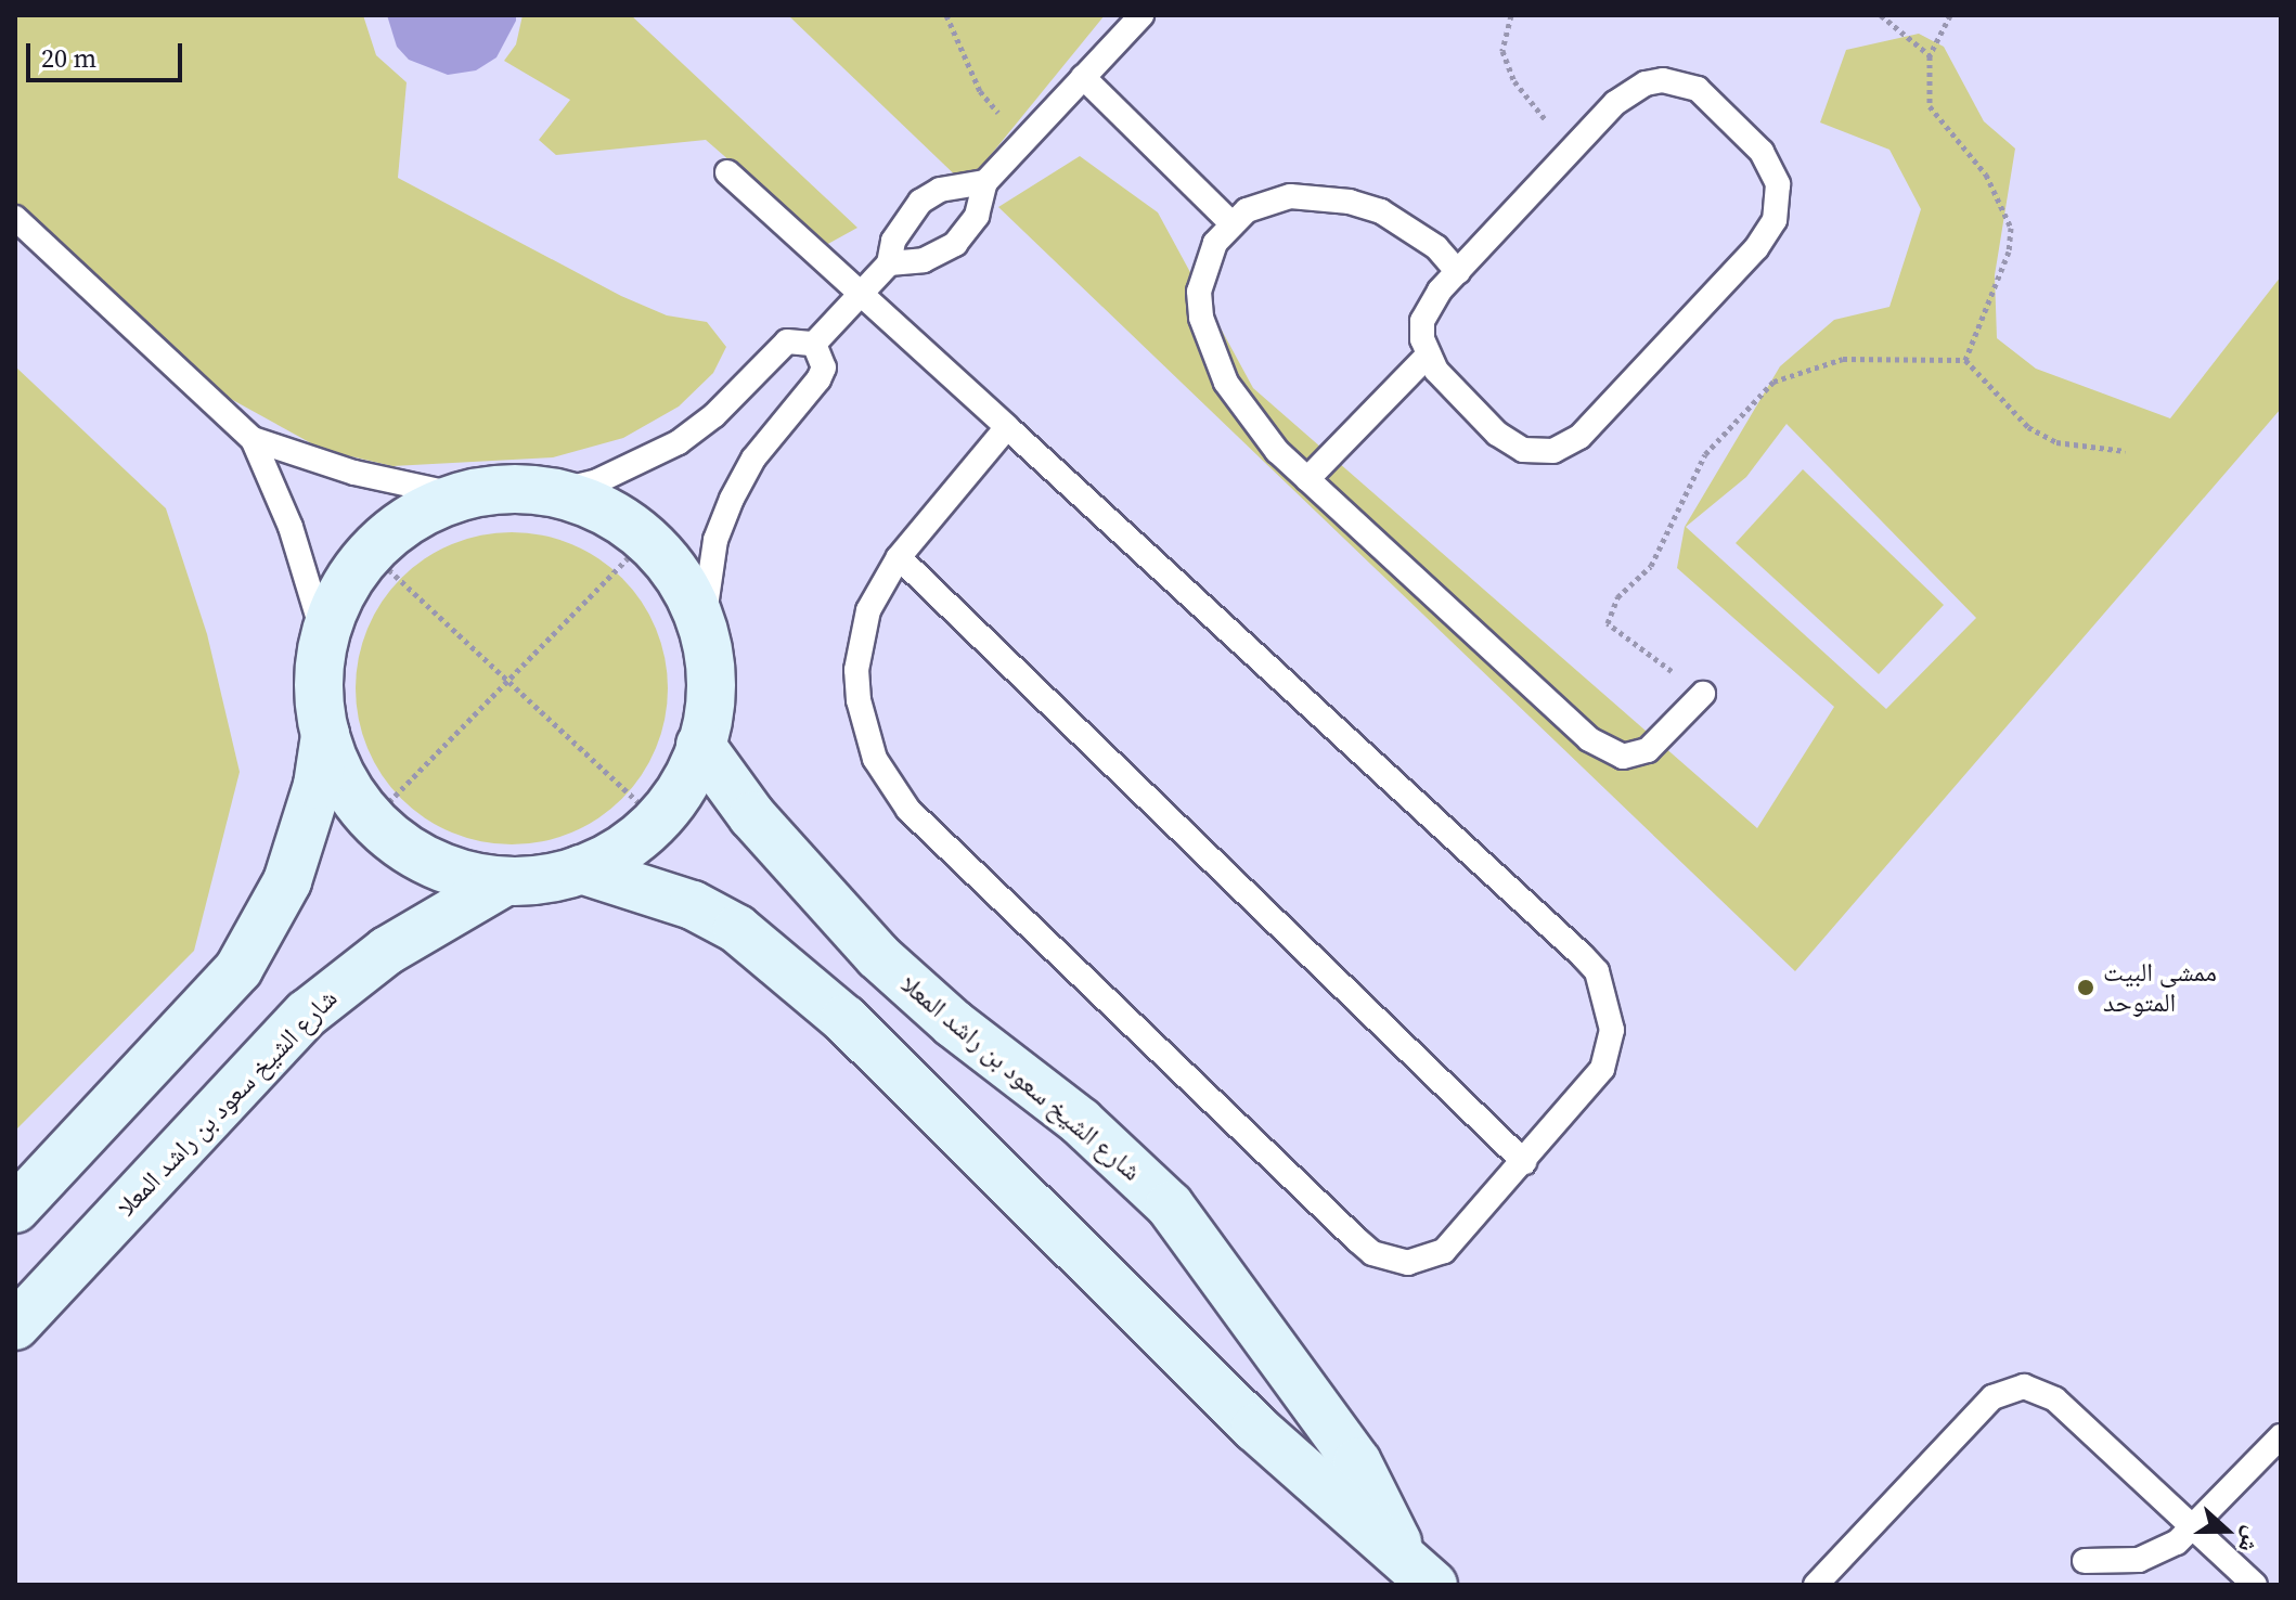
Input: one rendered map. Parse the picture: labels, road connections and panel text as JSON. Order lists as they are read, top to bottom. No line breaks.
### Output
{"streets":{"street":["شارع الشيخ سعود بن راشد المعلا"]},"places":["ممشى البيت المتوحد"],"scale_bar":"20 m","north":"right"}
